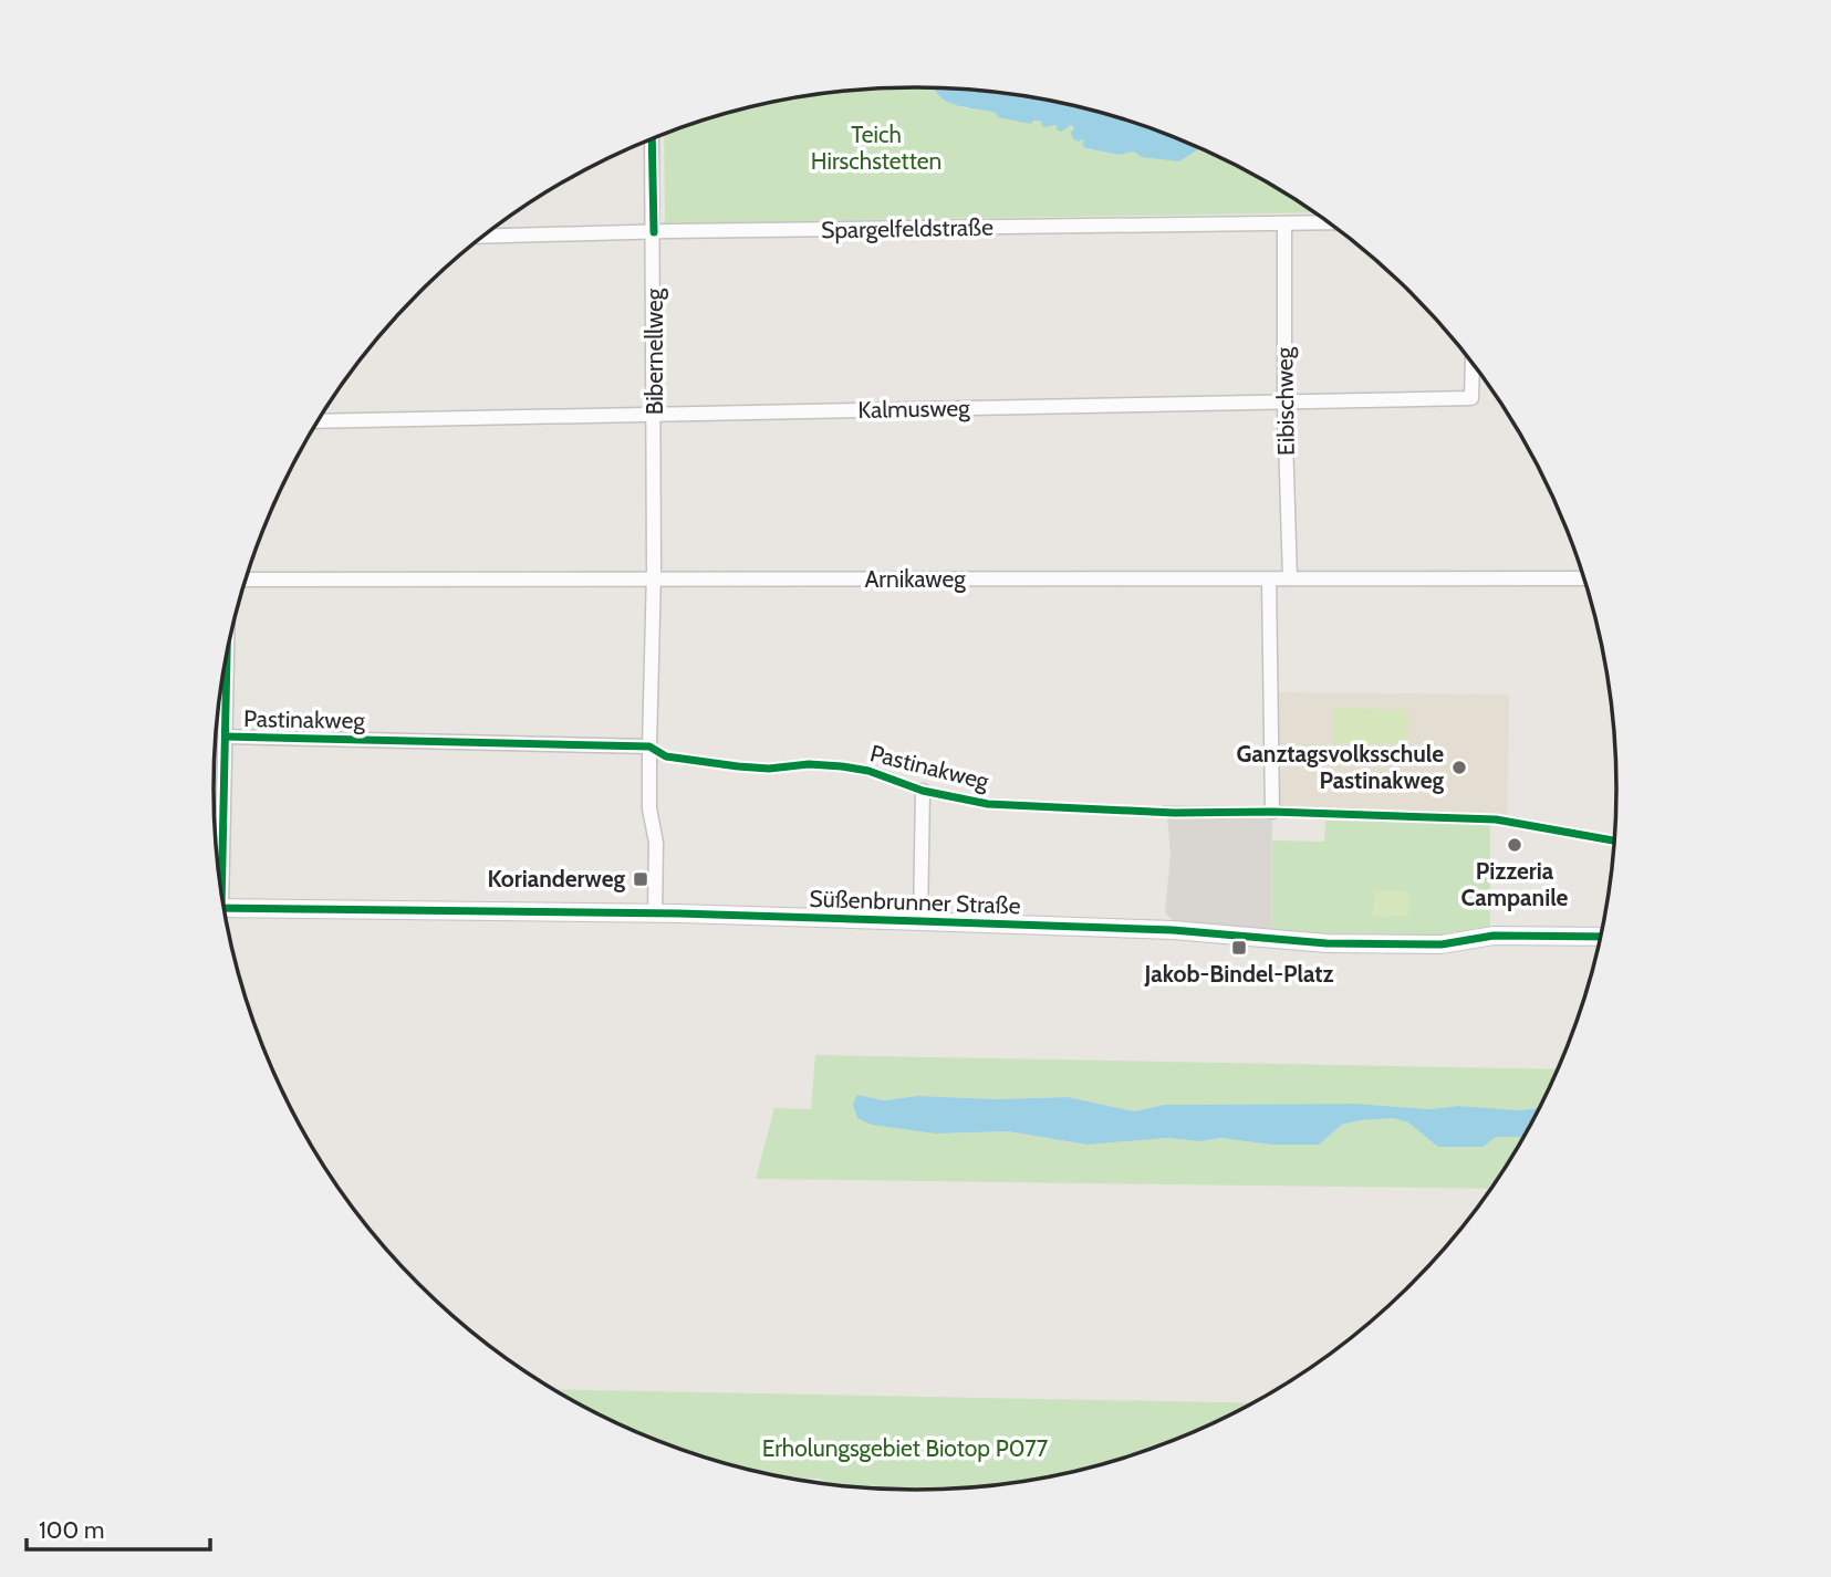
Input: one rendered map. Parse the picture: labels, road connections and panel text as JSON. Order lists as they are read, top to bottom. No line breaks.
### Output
{"streets":{"street":["Spargelfeldstraße","Bibernellweg","Eibischweg","Kalmusweg","Arnikaweg","Pastinakweg","Süßenbrunner Straße"]},"crossings":[["Spargelfeldstraße","Bibernellweg"],["Spargelfeldstraße","Eibischweg"],["Bibernellweg","Kalmusweg"],["Bibernellweg","Arnikaweg"],["Eibischweg","Kalmusweg"],["Eibischweg","Arnikaweg"]],"parks":["Teich Hirschstetten","Erholungsgebiet Biotop P077"],"places":{"other":["Ganztagsvolksschule Pastinakweg","Pizzeria Campanile"],"transit":["Korianderweg","Jakob-Bindel-Platz"]},"scale_bar":"100 m"}
